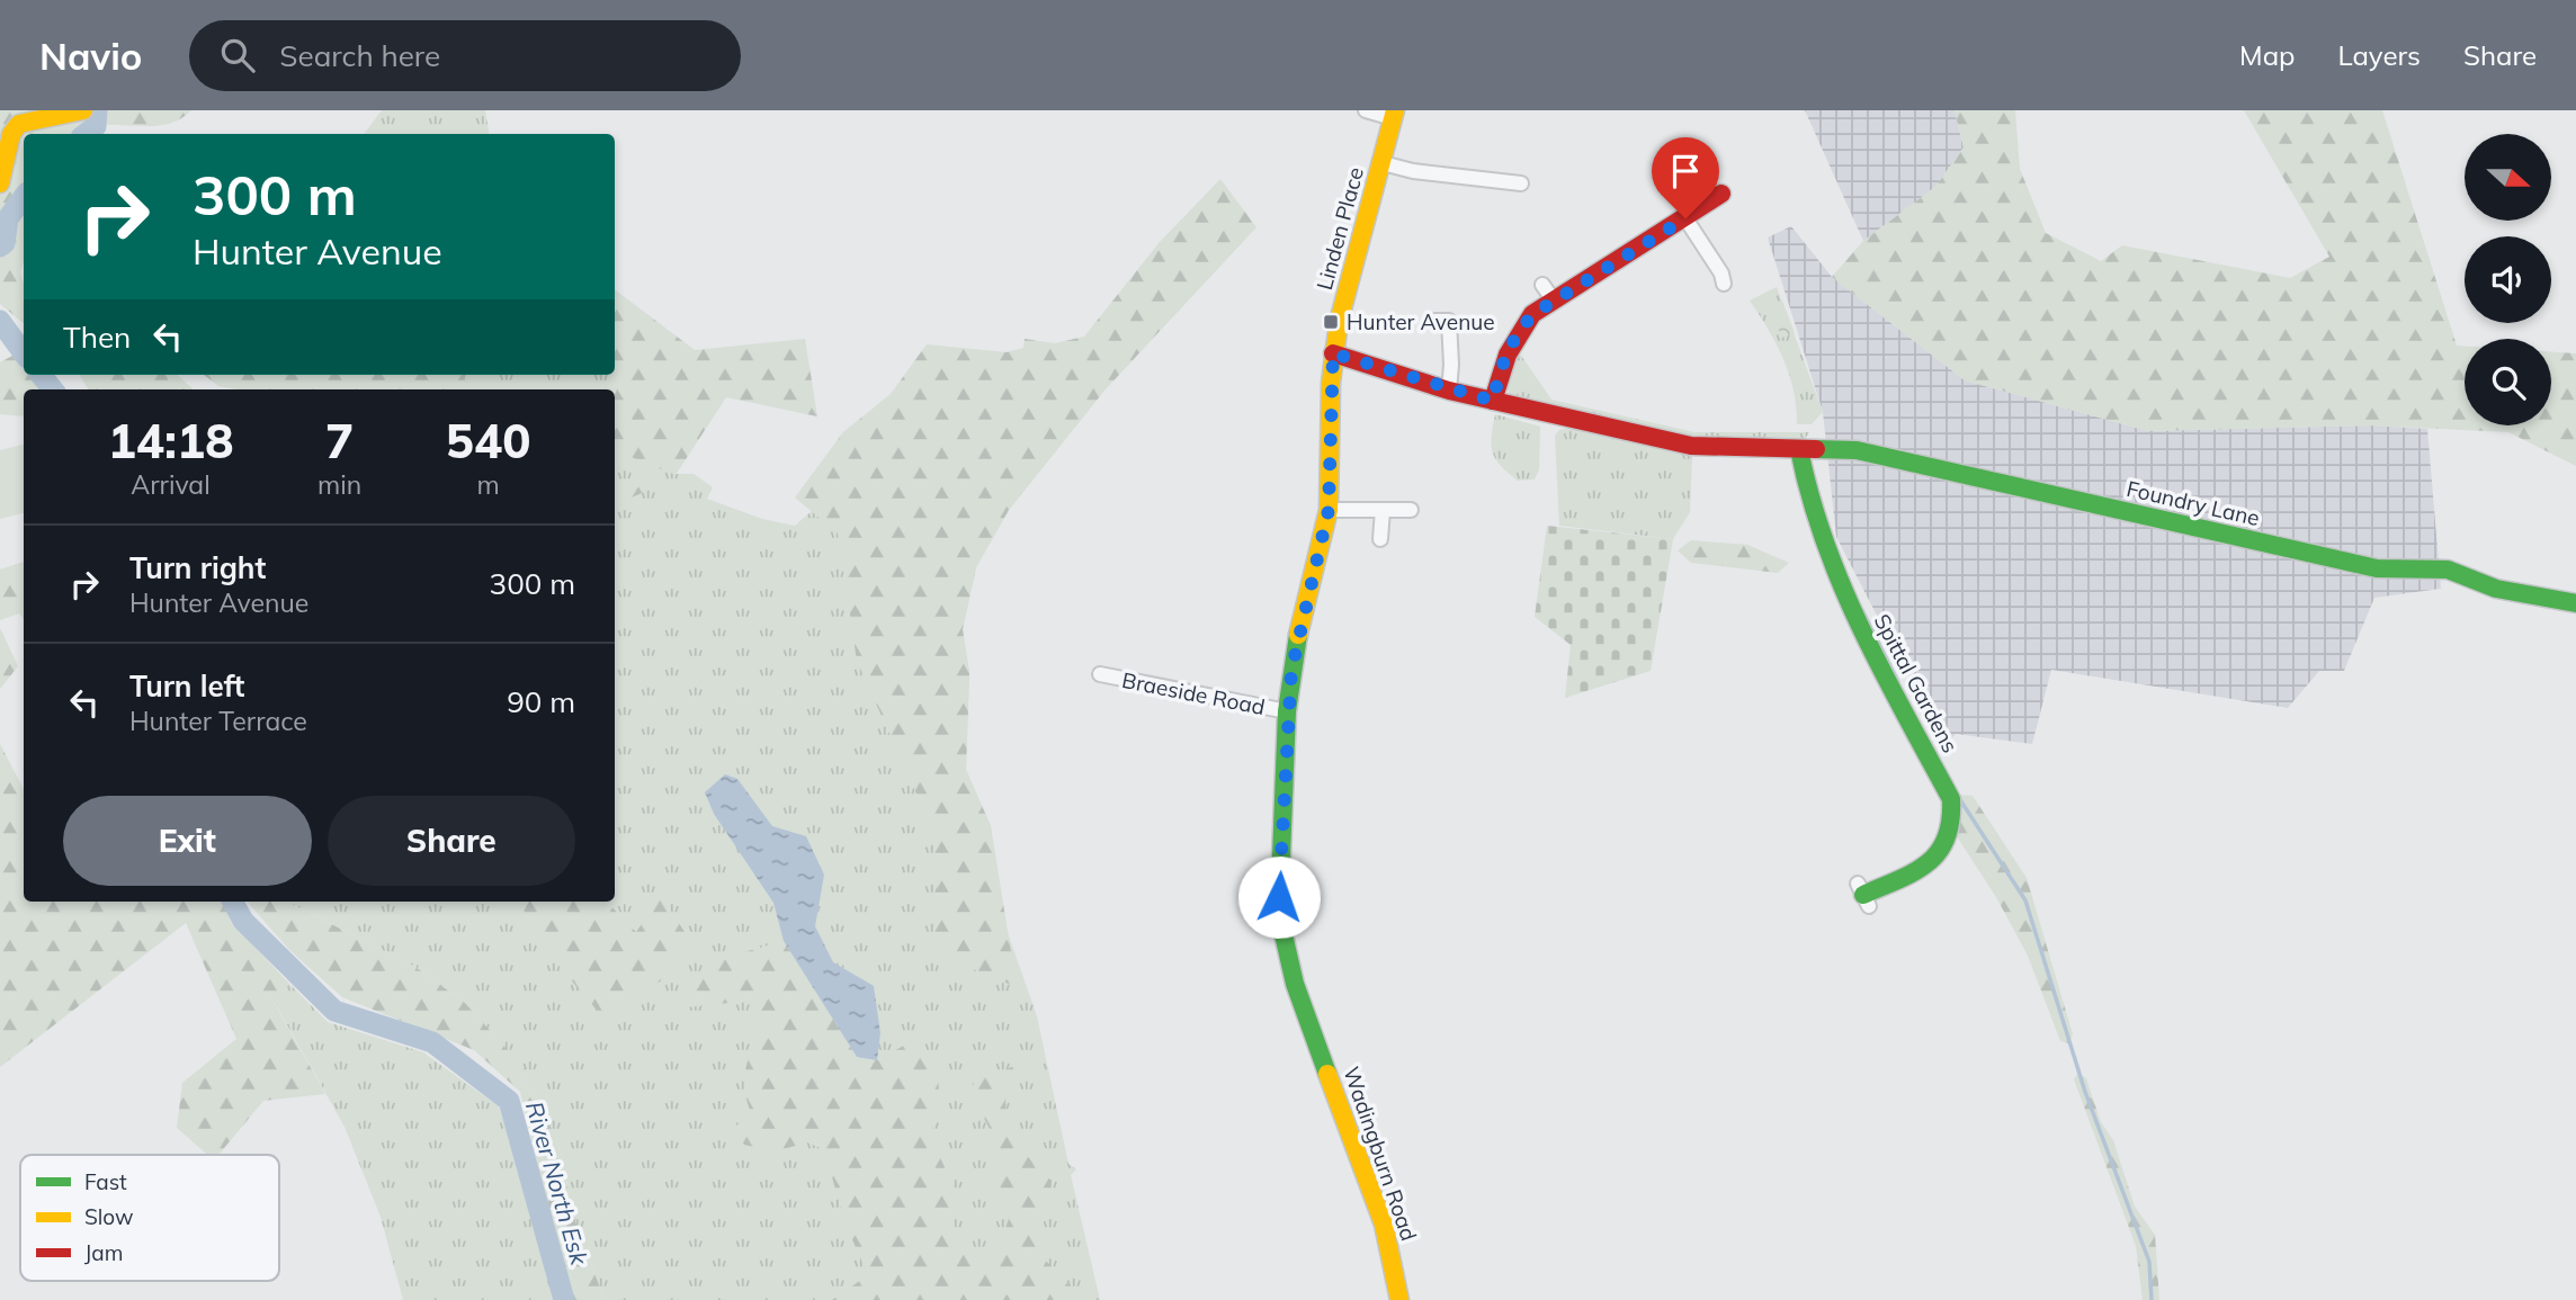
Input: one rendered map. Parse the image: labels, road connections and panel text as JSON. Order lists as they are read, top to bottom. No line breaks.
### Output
{"streets":{"street":["Linden Place","Foundry Lane","Spittal Gardens","Braeside Road","Wadingburn Road"]},"crossings":[["Linden Place","Braeside Road"],["Linden Place","Wadingburn Road"],["Foundry Lane","Spittal Gardens"],["Braeside Road","Wadingburn Road"]],"water":["River North Esk"],"places":{"transit":["Hunter Avenue"]},"legend":["Fast","Slow","Jam"],"north":"right","page":{"header":"Navio","search":"Search here","nav":["Map","Layers","Share"],"turn":["300 m","Hunter Avenue"],"then":"Then","eta":["14:18","Arrival","7","min","540","m"],"list":[{"name":"Turn right","note":"Hunter Avenue","value":"300 m"},{"name":"Turn left","note":"Hunter Terrace","value":"90 m"}],"buttons":["Exit","Share"]}}
